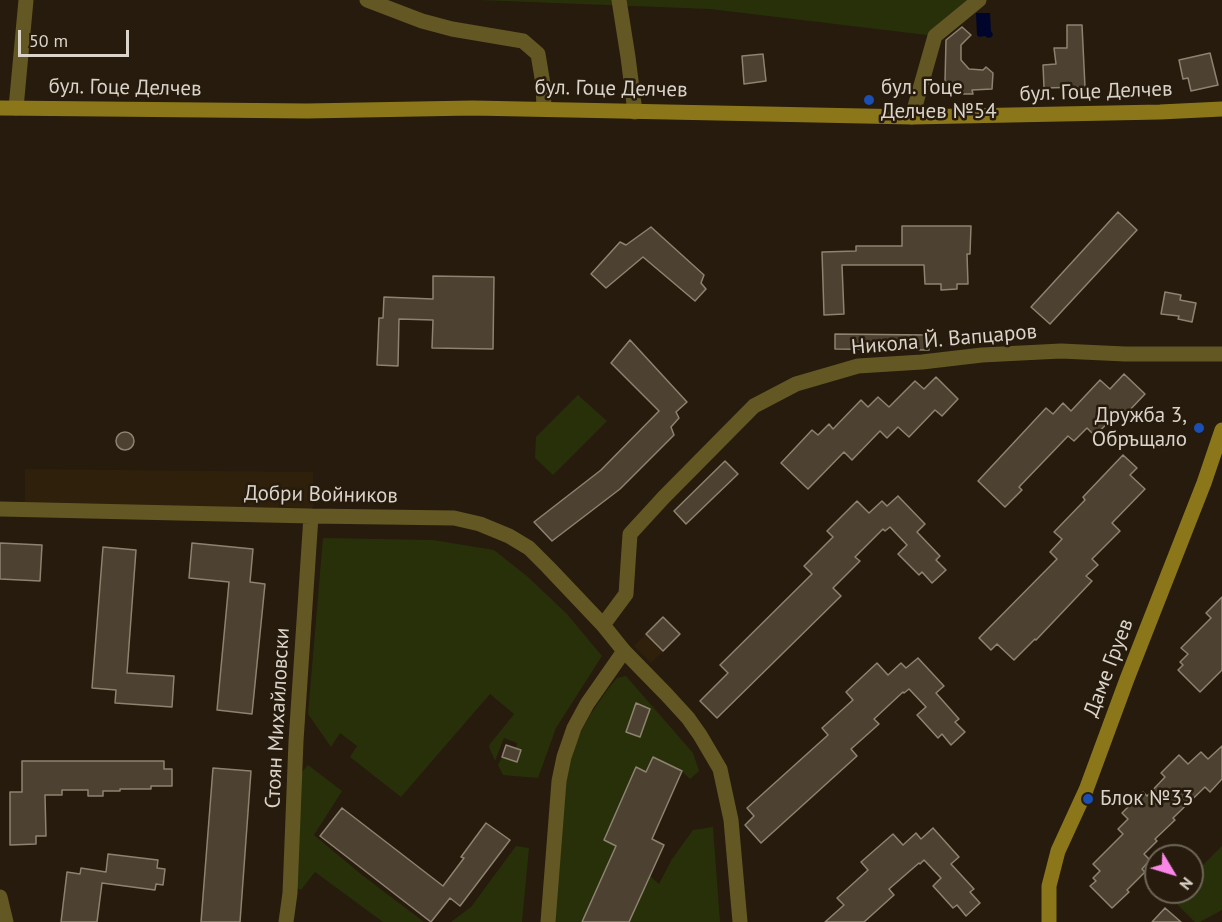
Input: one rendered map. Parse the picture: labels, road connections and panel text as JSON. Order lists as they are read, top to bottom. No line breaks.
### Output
{"streets":{"main road":["бул. Гоце Делчев","Даме Груев"],"street":["Никола Й. Вапцаров","Добри Войников","Стоян Михайловски"]},"crossings":[["Никола Й. Вапцаров","Добри Войников"],["Добри Войников","Стоян Михайловски"]],"places":["бул. Гоце Делчев №54","Дружба 3, Обръщало","Блок №33"],"scale_bar":"50 m","north":"bottom right"}
